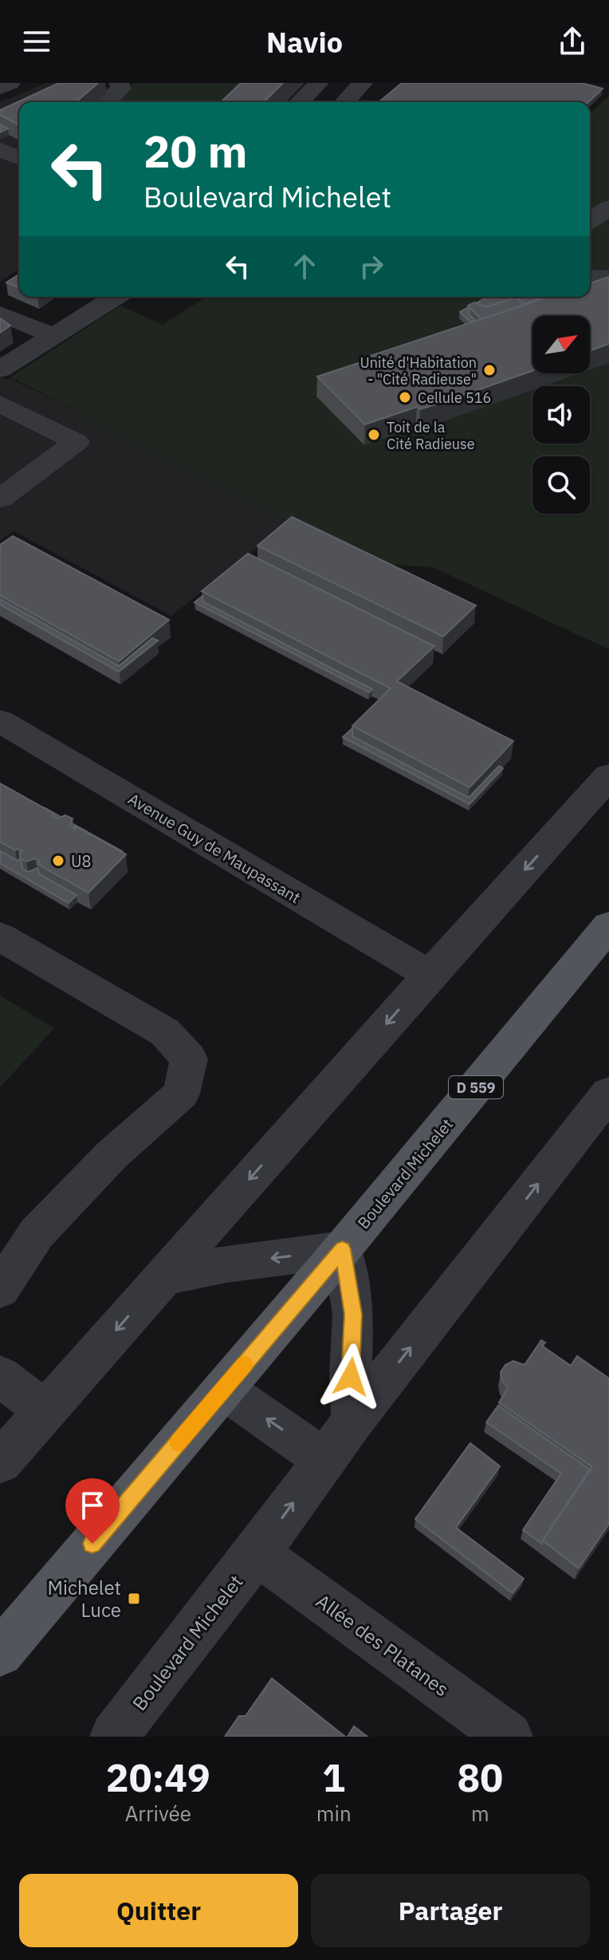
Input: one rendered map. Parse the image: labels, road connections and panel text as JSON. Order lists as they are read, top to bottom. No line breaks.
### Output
{"streets":{"main road":["D 559","Boulevard Michelet"],"street":["Avenue Guy de Maupassant","Allée des Platanes"]},"crossings":[["Boulevard Michelet","Allée des Platanes"]],"places":{"other":["Unité d'Habitation - \"Cité Radieuse\"","Cellule 516","Toit de la Cité Radieuse","U8"],"transit":["Michelet Luce"]},"north":"top right","page":{"header":"Navio","turn":["20 m","Boulevard Michelet"],"eta":["20:49","Arrivée","1","min","80","m"],"buttons":["Quitter","Partager"]}}
